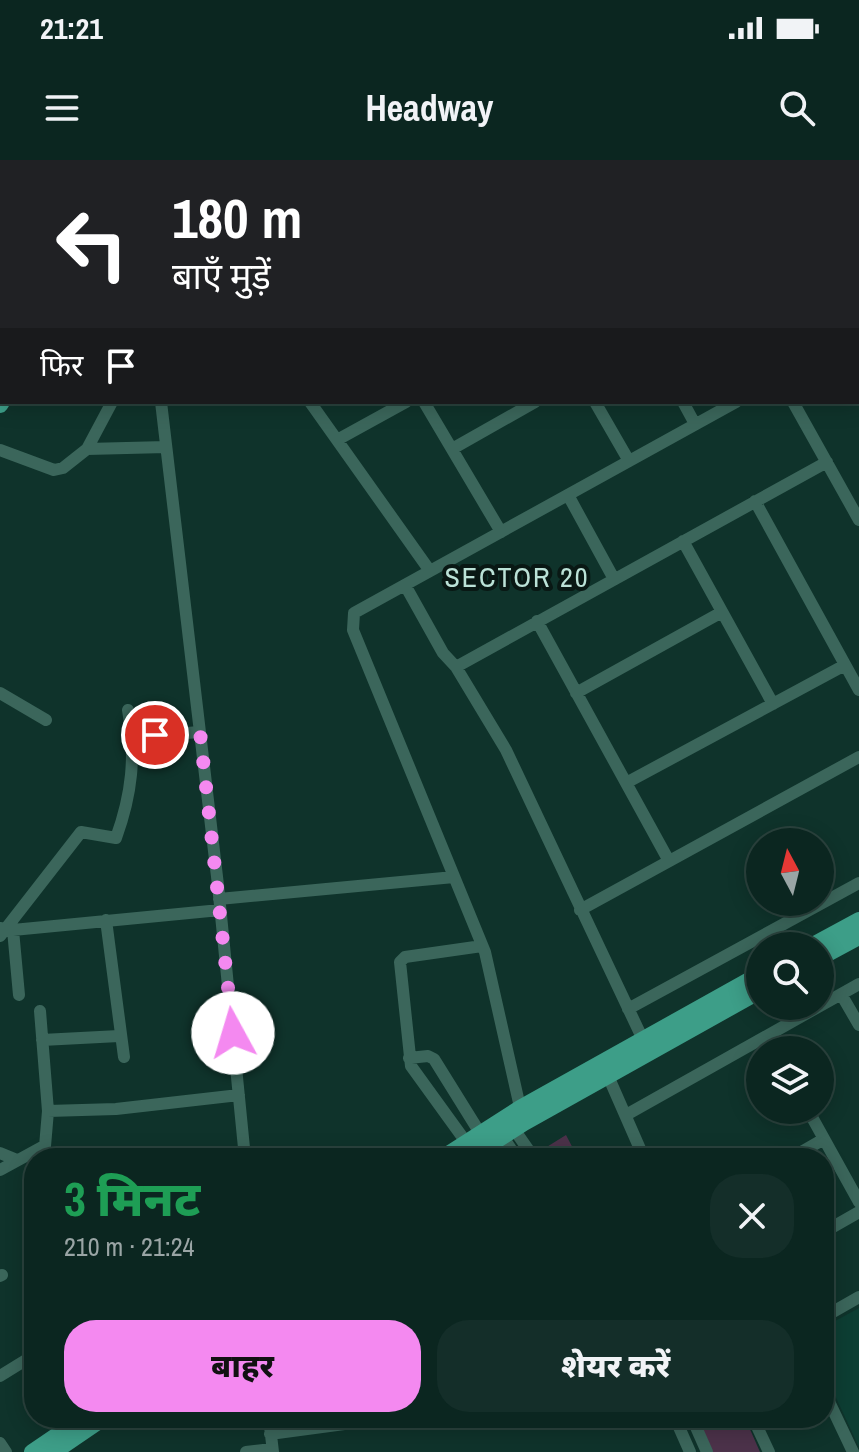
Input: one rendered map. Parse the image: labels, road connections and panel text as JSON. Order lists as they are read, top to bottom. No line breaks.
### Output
{"districts":["SECTOR 20"],"north":"top","page":{"status":"21:21","header":"Headway","turn":["180 m","बाएँ मुड़ें"],"then":"फिर","heading":["3 मिनट","210 m · 21:24"],"buttons":["बाहर","शेयर करें"]}}
